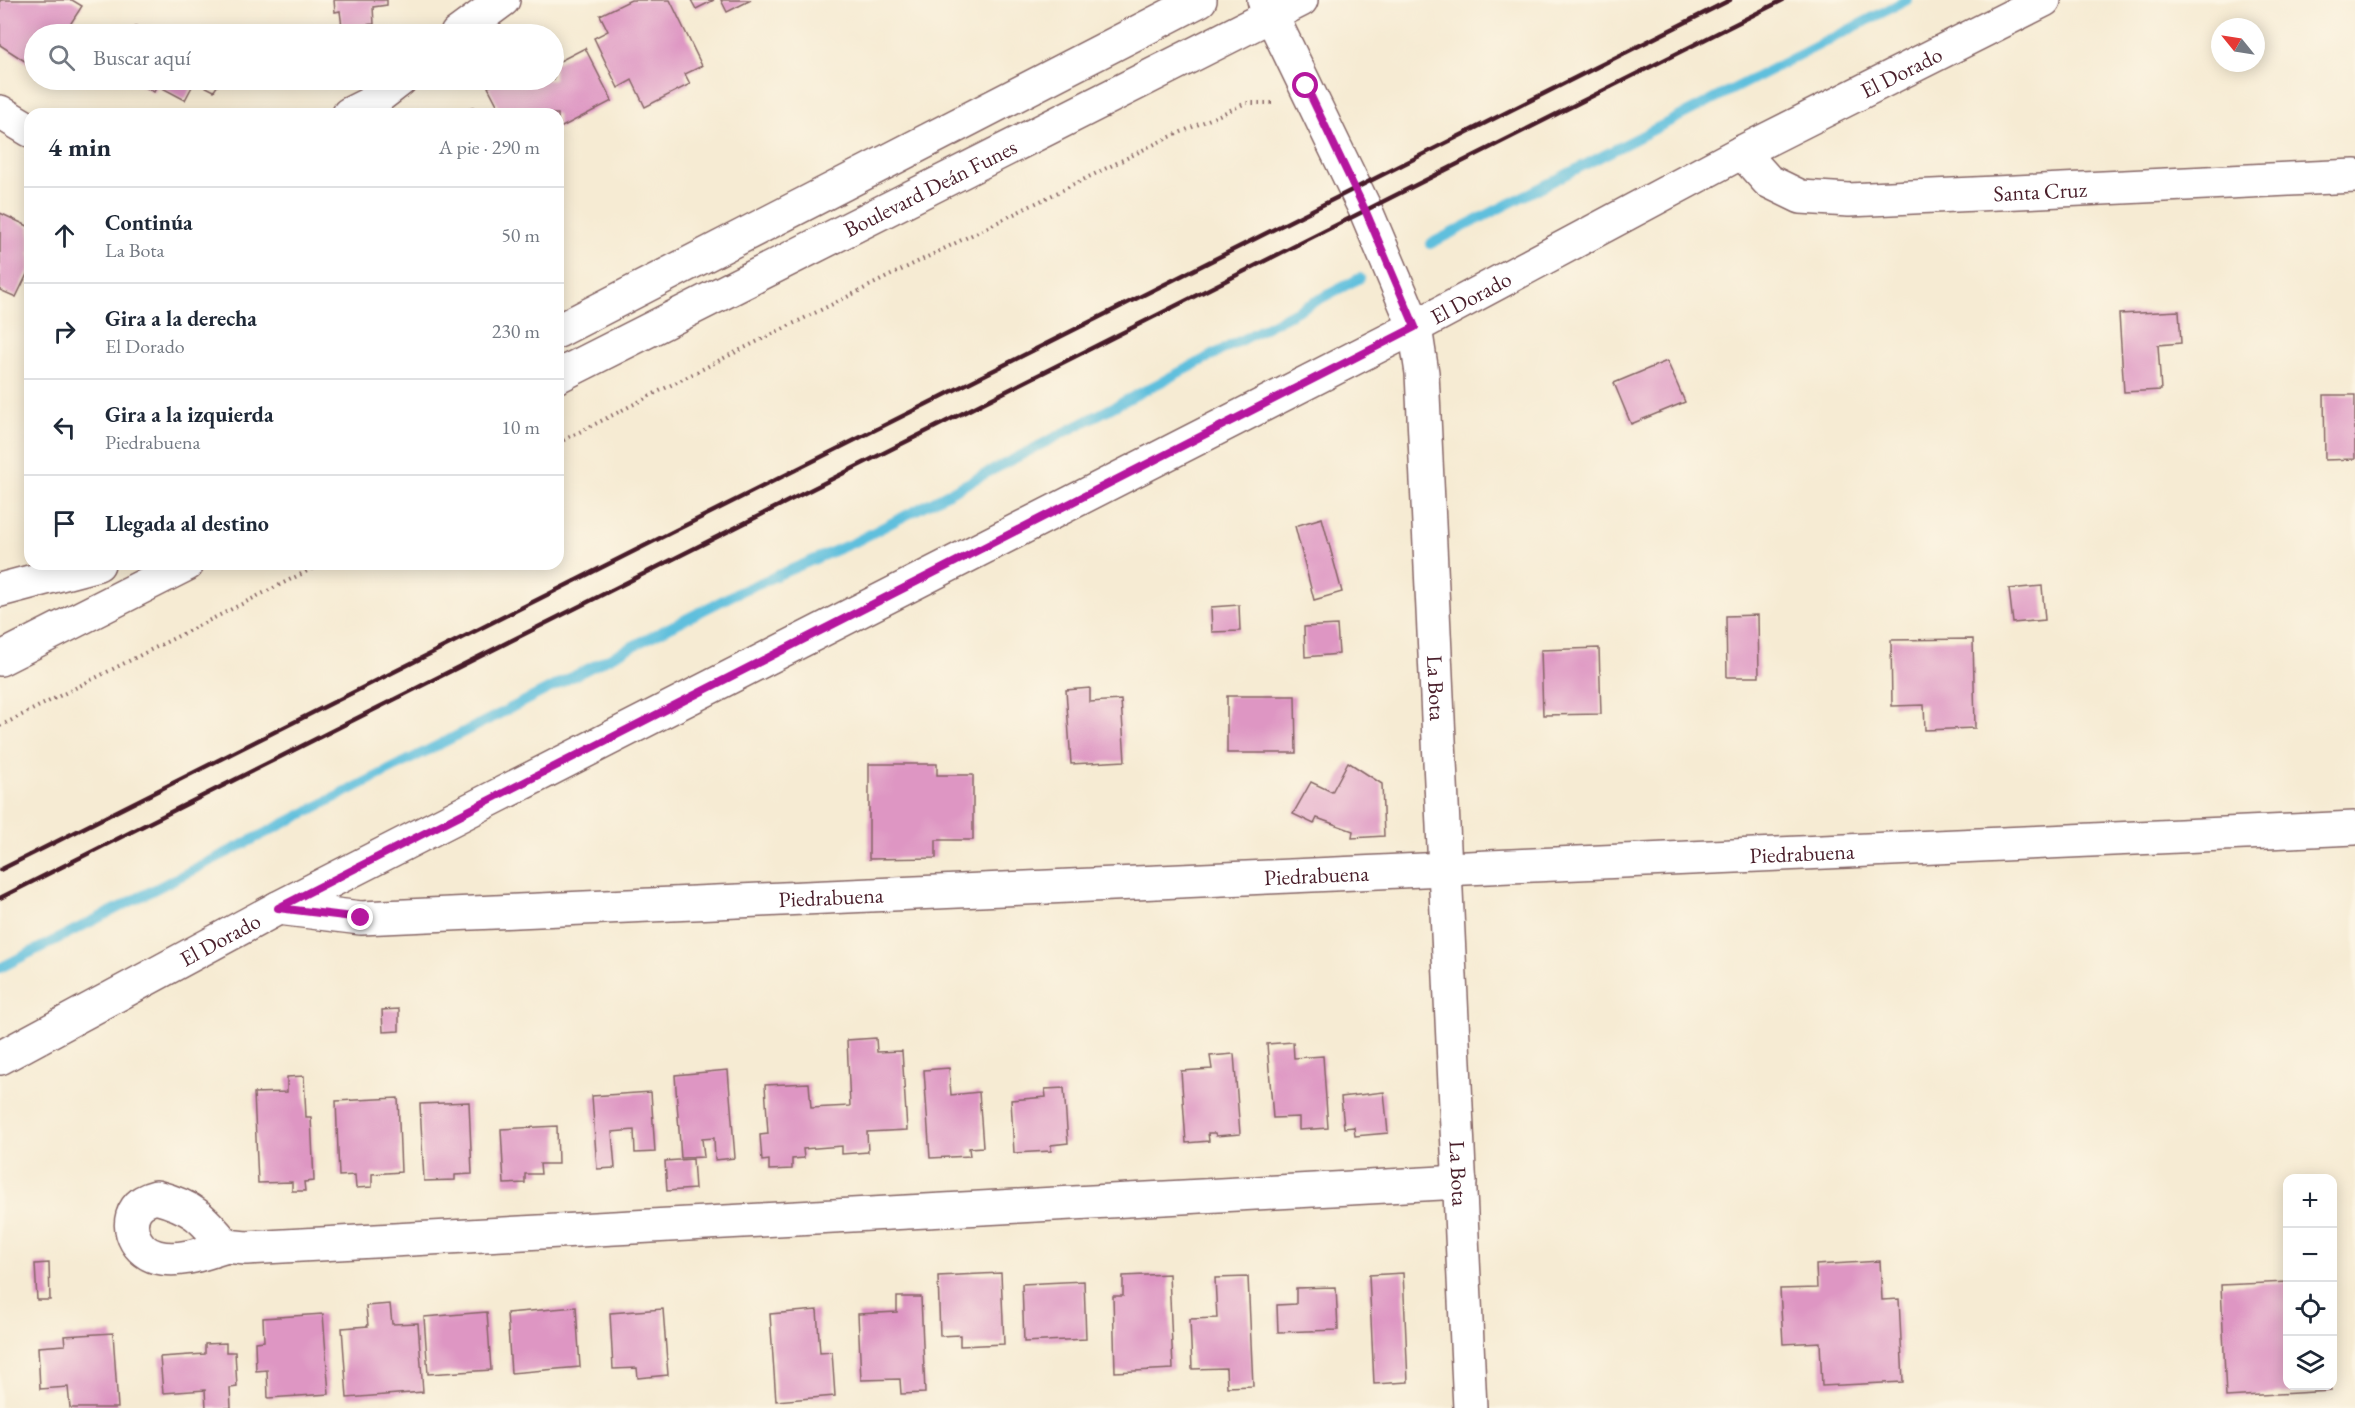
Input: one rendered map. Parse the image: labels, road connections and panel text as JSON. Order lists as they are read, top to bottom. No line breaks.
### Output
{"streets":{"street":["El Dorado","Boulevard Deán Funes","Santa Cruz","La Bota","Piedrabuena"]},"crossings":[["El Dorado","Santa Cruz"],["El Dorado","La Bota"],["El Dorado","Piedrabuena"],["Boulevard Deán Funes","La Bota"],["La Bota","Piedrabuena"]],"north":"top left","page":{"search":"Buscar aquí","heading":["4 min","A pie · 290 m"],"list":[["Continúa","La Bota","50 m"],["Gira a la derecha","El Dorado","230 m"],["Gira a la izquierda","Piedrabuena","10 m"],"Llegada al destino"],"map_buttons":["+","−"]}}
